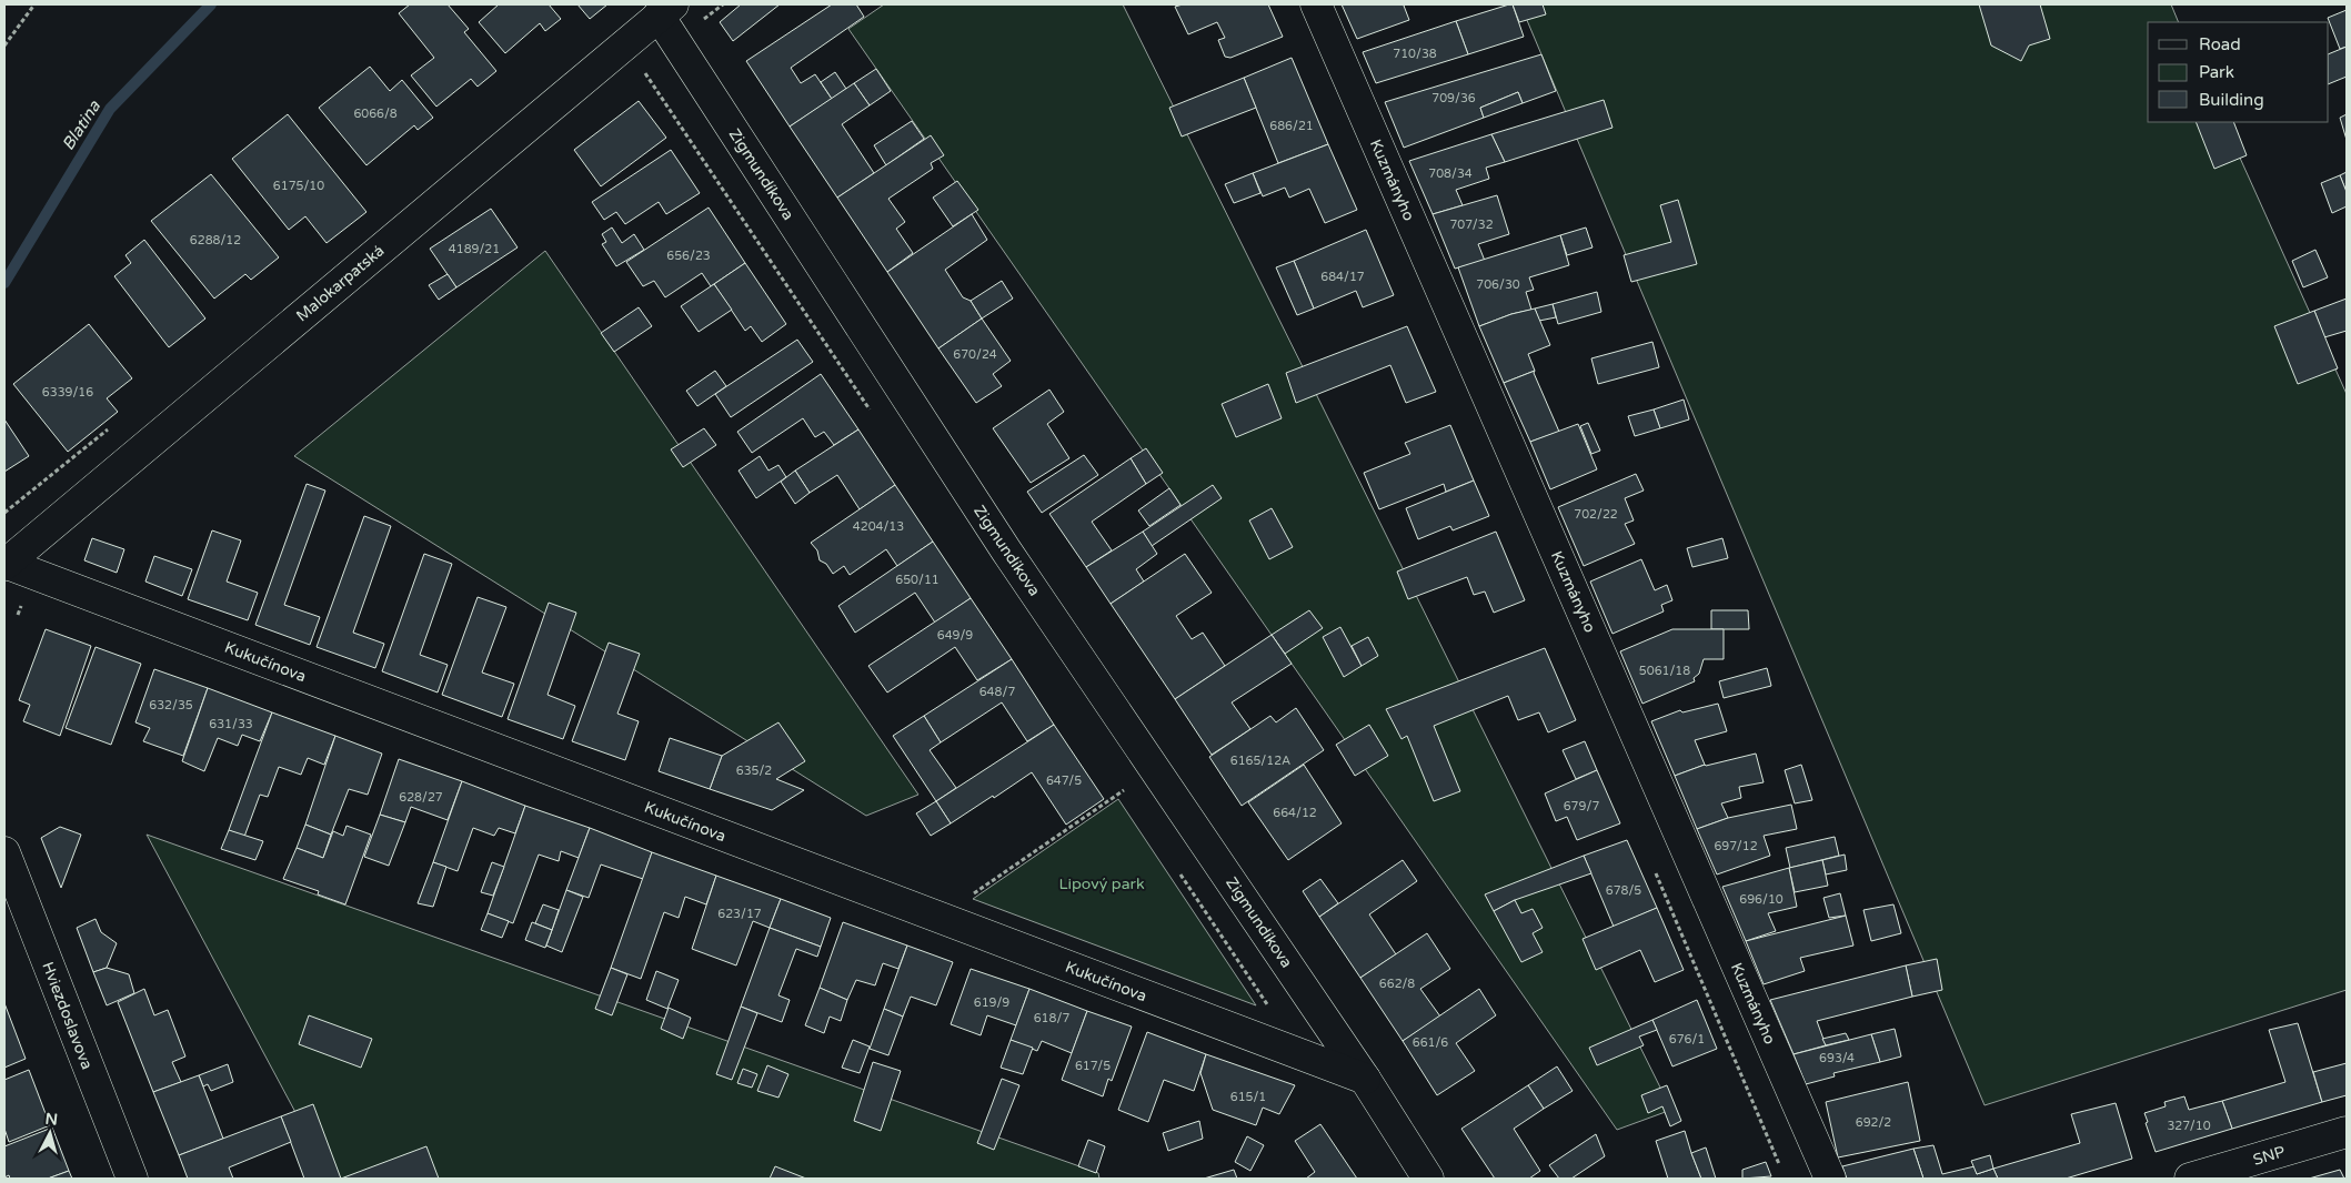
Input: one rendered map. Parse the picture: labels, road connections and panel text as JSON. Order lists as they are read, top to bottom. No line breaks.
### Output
{"streets":{"street":["Zigmundíkova","Kuzmányho","Malokarpatská","Kukučínova","Hviezdoslavova","SNP"]},"crossings":[["Zigmundíkova","Malokarpatská"],["Zigmundíkova","Kukučínova"],["Malokarpatská","Kukučínova"]],"water":["Blatina"],"parks":["Lipový park"],"house_numbers":["710/38","709/36","6066/8","686/21","708/34","6175/10","707/32","6288/12","4189/21","656/23","684/17","706/30","670/24","6339/16","702/22","4204/13","650/11","649/9","5061/18","648/7","632/35","631/33","6165/12A","635/2","647/5","628/27","679/7","664/12","697/12","678/5","696/10","623/17","662/8","619/9","618/7","676/1","661/6","693/4","617/5","615/1","692/2","327/10"],"legend":["Road","Park","Building"],"north":"top"}
